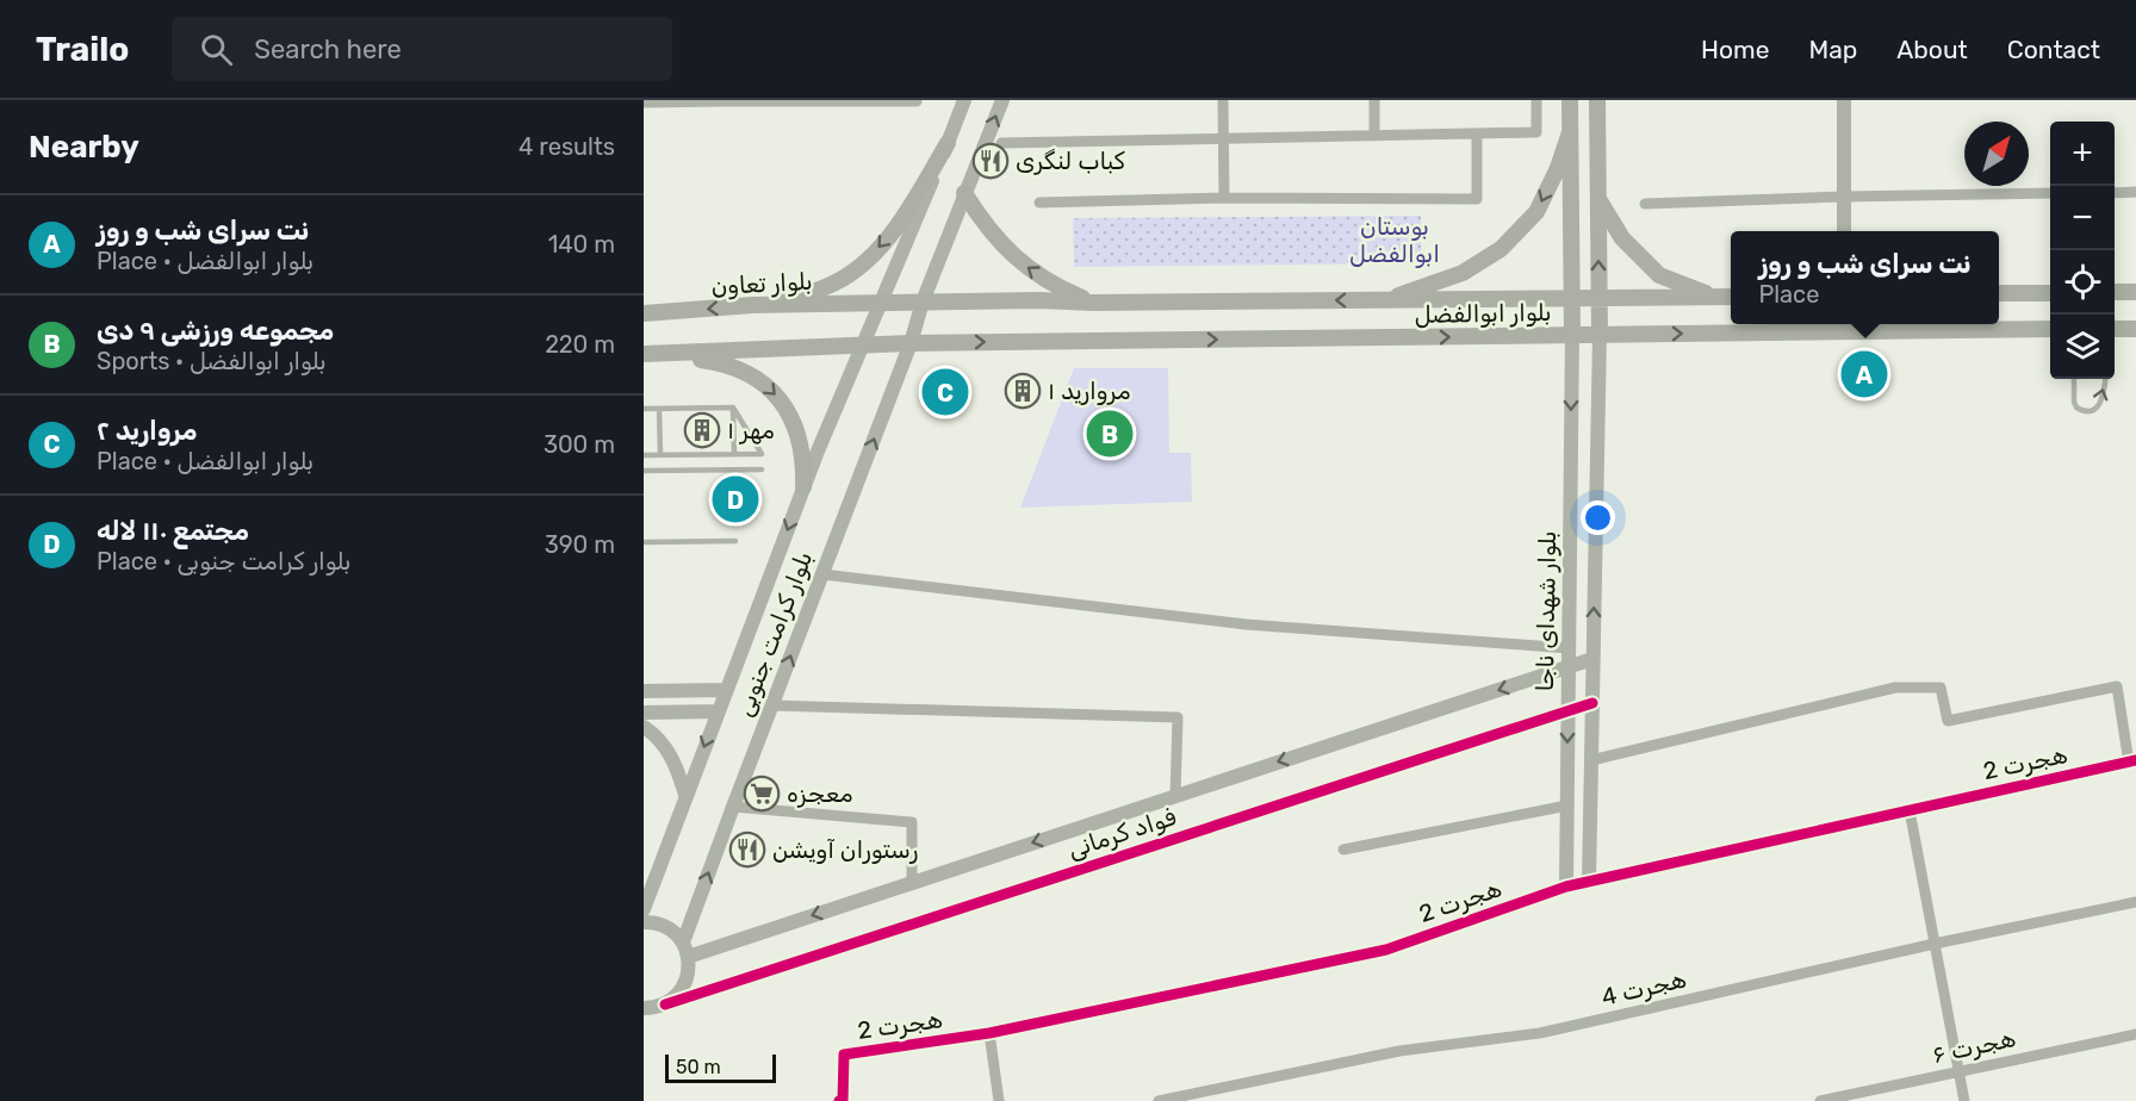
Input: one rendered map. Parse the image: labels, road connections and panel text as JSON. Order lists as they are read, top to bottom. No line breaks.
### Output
{"streets":{"main road":["بلوار تعاون","بلوار ابوالفضل"],"street":["بلوار شهدای ناجا","بلوار کرامت جنوبی","هجرت 2","فواد کرمانی","هجرت 4","هجرت ۶"]},"crossings":[["بلوار تعاون","بلوار ابوالفضل"],["بلوار تعاون","بلوار کرامت جنوبی"],["بلوار ابوالفضل","بلوار شهدای ناجا"],["بلوار ابوالفضل","بلوار کرامت جنوبی"],["بلوار شهدای ناجا","هجرت 2"],["بلوار شهدای ناجا","فواد کرمانی"],["بلوار کرامت جنوبی","فواد کرمانی"]],"parks":["بوستان ابوالفضل"],"places":{"restaurant":["کباب لنگری","رستوران آویشن"],"building":["مروارید ۱","مهر ۱"],"supermarket":["معجزه"]},"scale_bar":"50 m","north":"top right","page":{"header":"Trailo","search":"Search here","nav":["Home","Map","About","Contact"],"heading":["Nearby","4 results"],"map_buttons":["+","−"],"list":[{"mark":"A","name":"نت سرای شب و روز","note":"Place · بلوار ابوالفضل","value":"140 m"},{"mark":"B","name":"مجموعه ورزشی ۹ دی","note":"Sports · بلوار ابوالفضل","value":"220 m"},{"mark":"C","name":"مروارید ۲","note":"Place · بلوار ابوالفضل","value":"300 m"},{"mark":"D","name":"مجتمع ۱۱۰ لاله","note":"Place · بلوار کرامت جنوبی","value":"390 m"}],"popup":["نت سرای شب و روز","Place"],"pins":["A","C","B","D"],"scale":"50 m"}}
